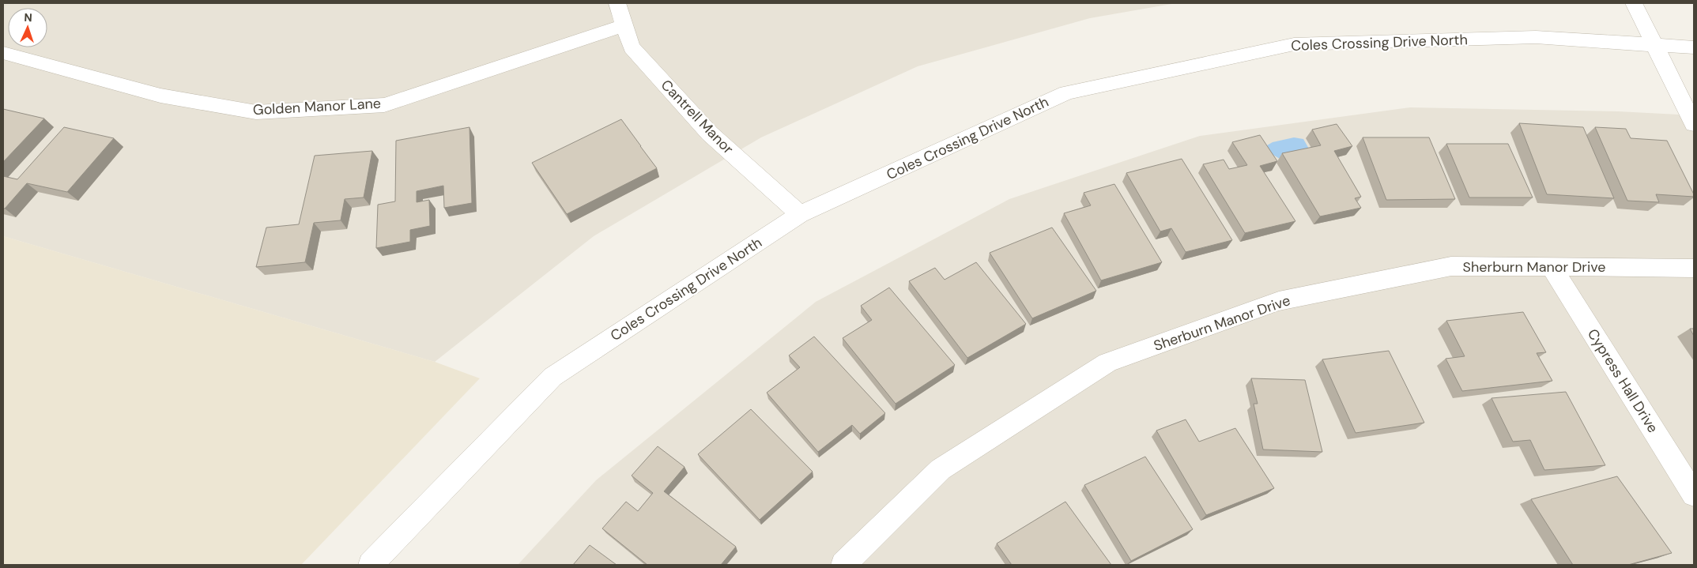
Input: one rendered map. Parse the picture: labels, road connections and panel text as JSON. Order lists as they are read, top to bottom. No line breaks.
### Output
{"streets":{"street":["Coles Crossing Drive North","Golden Manor Lane","Cantrell Manor","Sherburn Manor Drive","Cypress Hall Drive"]},"crossings":[["Coles Crossing Drive North","Cantrell Manor"],["Golden Manor Lane","Cantrell Manor"],["Sherburn Manor Drive","Cypress Hall Drive"]],"north":"top"}
